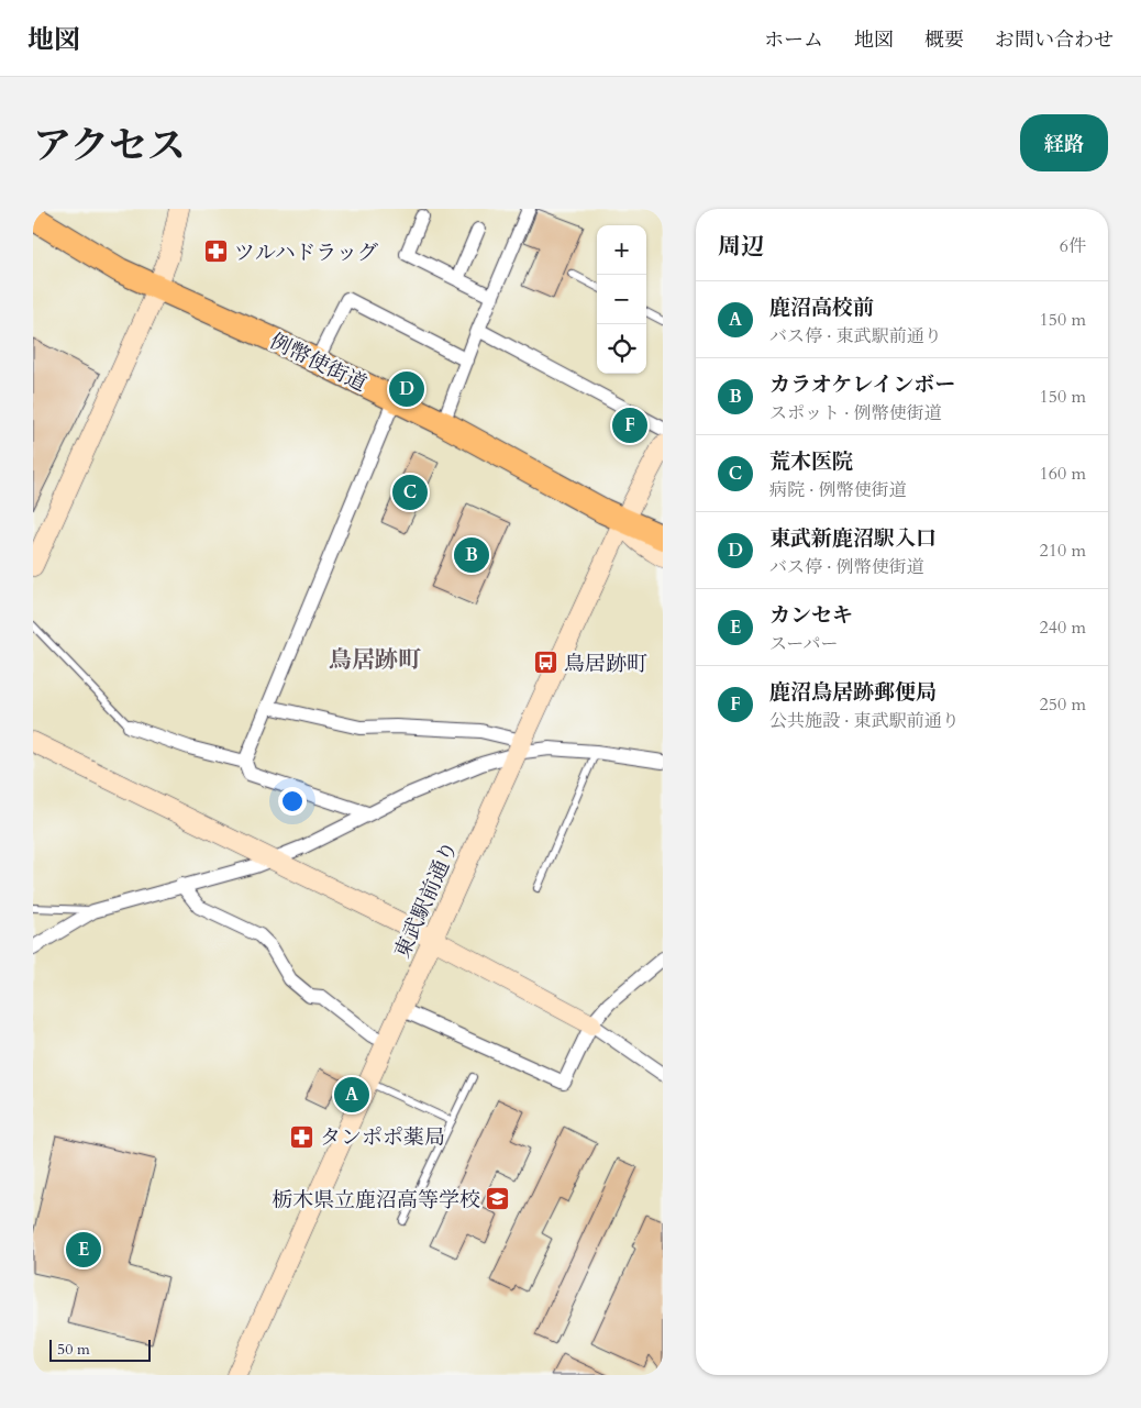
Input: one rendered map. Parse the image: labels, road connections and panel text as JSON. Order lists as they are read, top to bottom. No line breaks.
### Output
{"streets":{"highway":["例幣使街道"],"street":["東武駅前通り"]},"crossings":[["例幣使街道","東武駅前通り"]],"districts":["鳥居跡町"],"places":{"pharmacy":["ツルハドラッグ","タンポポ薬局"],"bus stop":["鳥居跡町"],"school or university":["栃木県立鹿沼高等学校"]},"scale_bar":"50 m","page":{"header":"地図","nav":["ホーム","地図","概要","お問い合わせ"],"title":"アクセス","buttons":"経路","heading":["周辺","6件"],"map_buttons":["+","−"],"list":[{"mark":"A","name":"鹿沼高校前","note":"バス停 · 東武駅前通り","value":"150 m"},{"mark":"B","name":"カラオケレインボー","note":"スポット · 例幣使街道","value":"150 m"},{"mark":"C","name":"荒木医院","note":"病院 · 例幣使街道","value":"160 m"},{"mark":"D","name":"東武新鹿沼駅入口","note":"バス停 · 例幣使街道","value":"210 m"},{"mark":"E","name":"カンセキ","note":"スーパー","value":"240 m"},{"mark":"F","name":"鹿沼鳥居跡郵便局","note":"公共施設 · 東武駅前通り","value":"250 m"}],"pins":["D","F","C","B","A","E"],"scale":"50 m"}}
